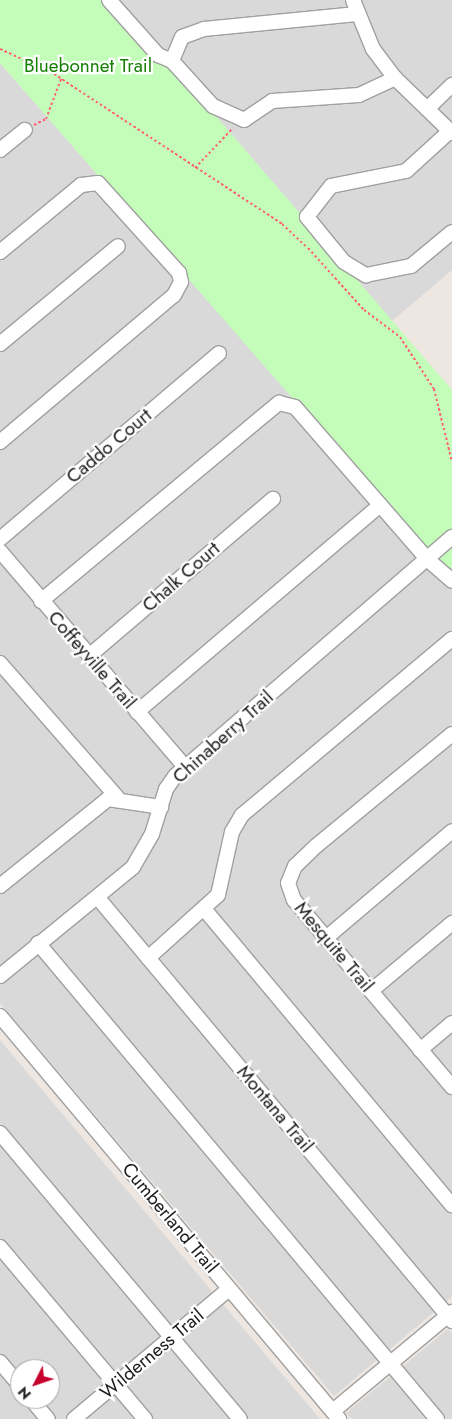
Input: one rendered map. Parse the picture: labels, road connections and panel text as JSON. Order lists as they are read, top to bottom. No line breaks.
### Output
{"streets":{"street":["Caddo Court","Chalk Court","Coffeyville Trail","Chinaberry Trail","Mesquite Trail","Montana Trail","Cumberland Trail","Wilderness Trail"]},"crossings":[["Chalk Court","Coffeyville Trail"],["Coffeyville Trail","Chinaberry Trail"],["Chinaberry Trail","Montana Trail"],["Cumberland Trail","Wilderness Trail"]],"parks":["Bluebonnet Trail"],"north":"bottom left"}
